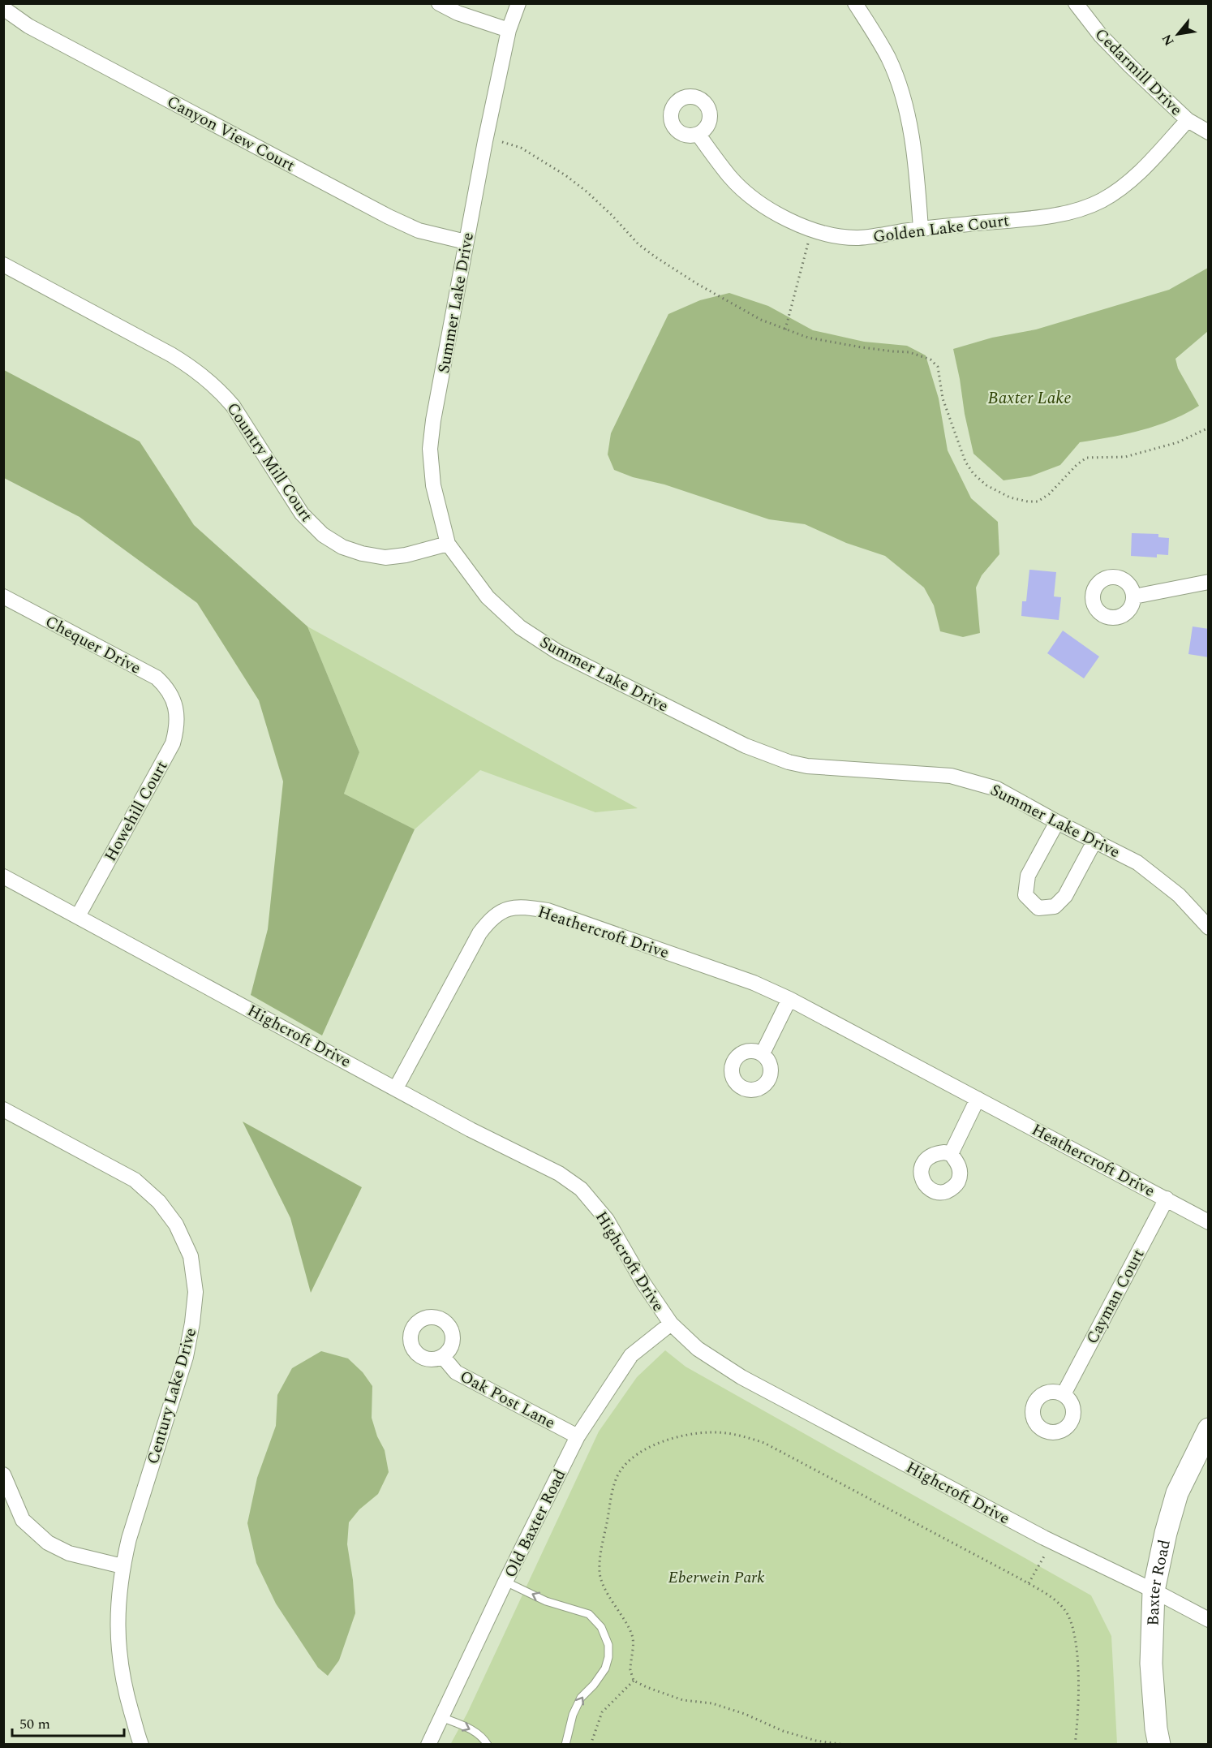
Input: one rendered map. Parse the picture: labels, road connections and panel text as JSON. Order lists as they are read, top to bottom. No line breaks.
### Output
{"streets":{"main road":["Baxter Road"],"street":["Cedarmill Drive","Canyon View Court","Golden Lake Court","Summer Lake Drive","Country Mill Court","Chequer Drive","Howehill Court","Heathercroft Drive","Highcroft Drive","Cayman Court","Century Lake Drive","Oak Post Lane","Old Baxter Road"]},"crossings":[["Cedarmill Drive","Golden Lake Court"],["Canyon View Court","Summer Lake Drive"],["Summer Lake Drive","Country Mill Court"],["Chequer Drive","Howehill Court"],["Howehill Court","Highcroft Drive"],["Heathercroft Drive","Highcroft Drive"],["Heathercroft Drive","Cayman Court"],["Highcroft Drive","Old Baxter Road"],["Highcroft Drive","Baxter Road"],["Oak Post Lane","Old Baxter Road"]],"water":["Baxter Lake"],"parks":["Eberwein Park"],"scale_bar":"50 m","north":"bottom left"}
